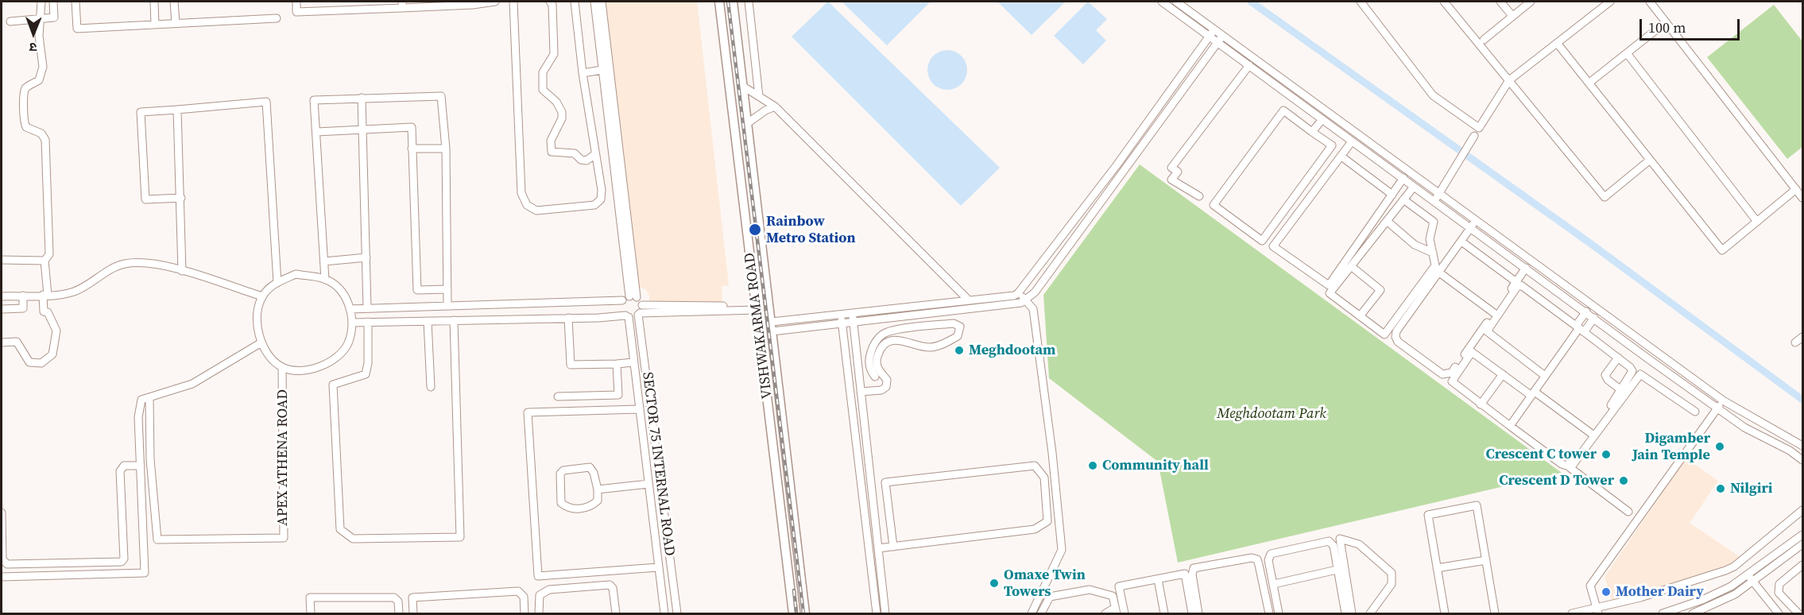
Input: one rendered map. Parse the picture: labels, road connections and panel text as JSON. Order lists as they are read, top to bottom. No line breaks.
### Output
{"streets":{"main road":["VISHWAKARMA ROAD"],"street":["APEX ATHENA ROAD","SECTOR 75 INTERNAL ROAD"]},"parks":["Meghdootam Park"],"places":["Rainbow Metro Station","Meghdootam","Digamber Jain Temple","Crescent C tower","Community hall","Crescent D Tower","Nilgiri","Omaxe Twin Towers","Mother Dairy"],"scale_bar":"100 m","north":"bottom"}
